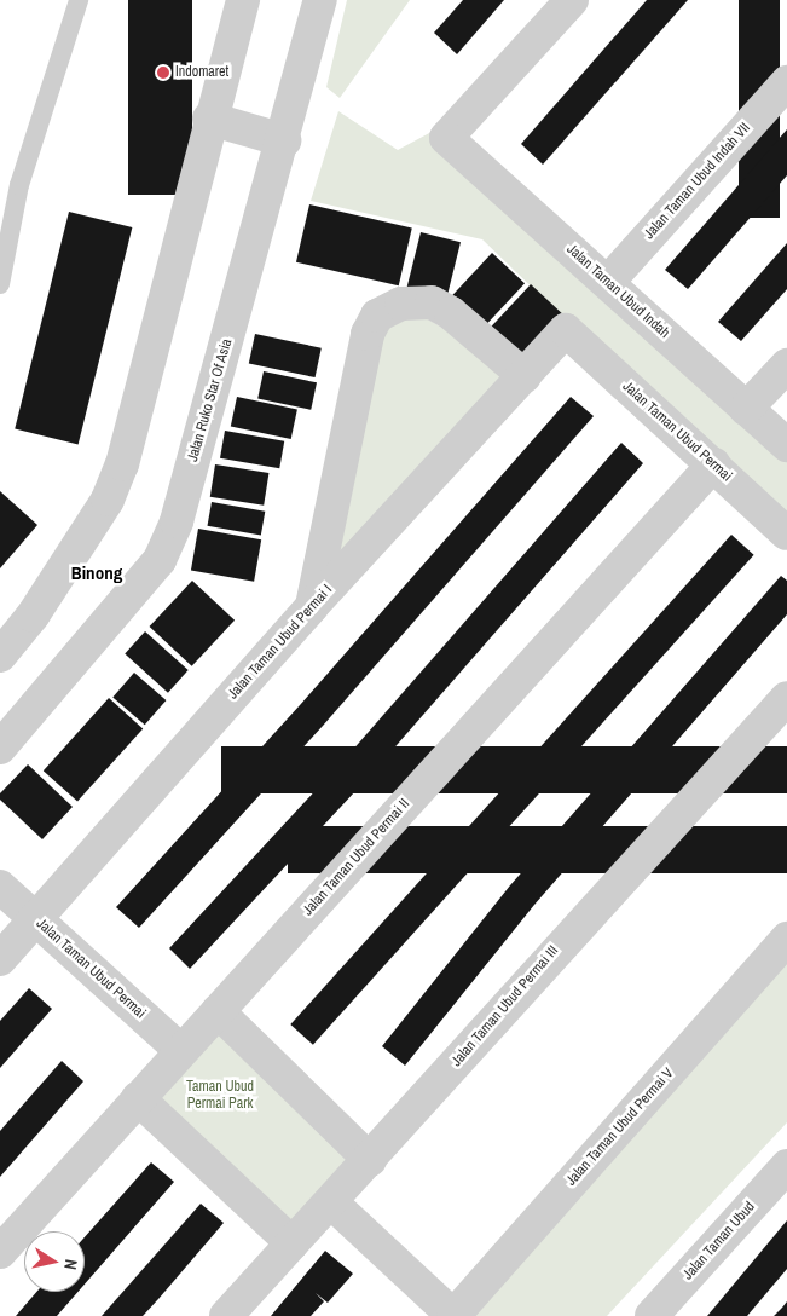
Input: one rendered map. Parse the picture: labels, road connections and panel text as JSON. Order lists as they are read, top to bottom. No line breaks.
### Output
{"streets":{"street":["Jalan Taman Ubud Indah VII","Jalan Taman Ubud Indah","Jalan Ruko Star Of Asia","Jalan Taman Ubud Permai","Jalan Taman Ubud Permai I","Jalan Taman Ubud Permai II","Jalan Taman Ubud Permai III","Jalan Taman Ubud Permai V","Jalan Taman Ubud"]},"crossings":[["Jalan Taman Ubud Indah VII","Jalan Taman Ubud Indah"],["Jalan Taman Ubud Permai","Jalan Taman Ubud Permai I"],["Jalan Taman Ubud Permai","Jalan Taman Ubud Permai II"]],"districts":["Binong"],"parks":["Taman Ubud Permai Park"],"places":["Indomaret"],"north":"right"}
